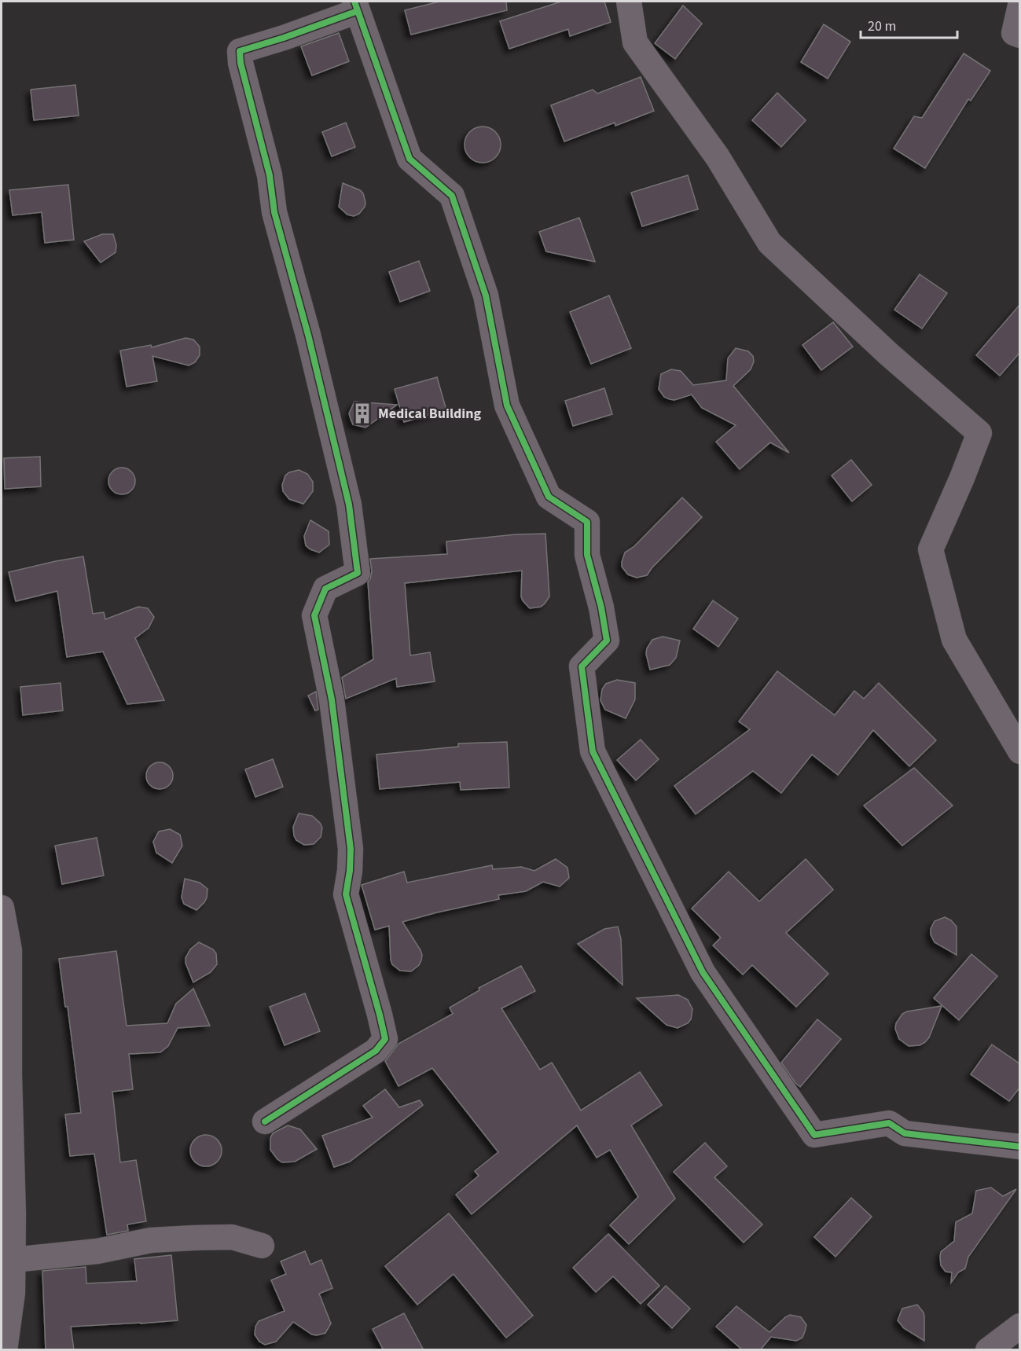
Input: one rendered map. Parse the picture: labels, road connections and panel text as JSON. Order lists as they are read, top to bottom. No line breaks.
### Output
{"places":{"building":["Medical Building"]},"scale_bar":"20 m"}
